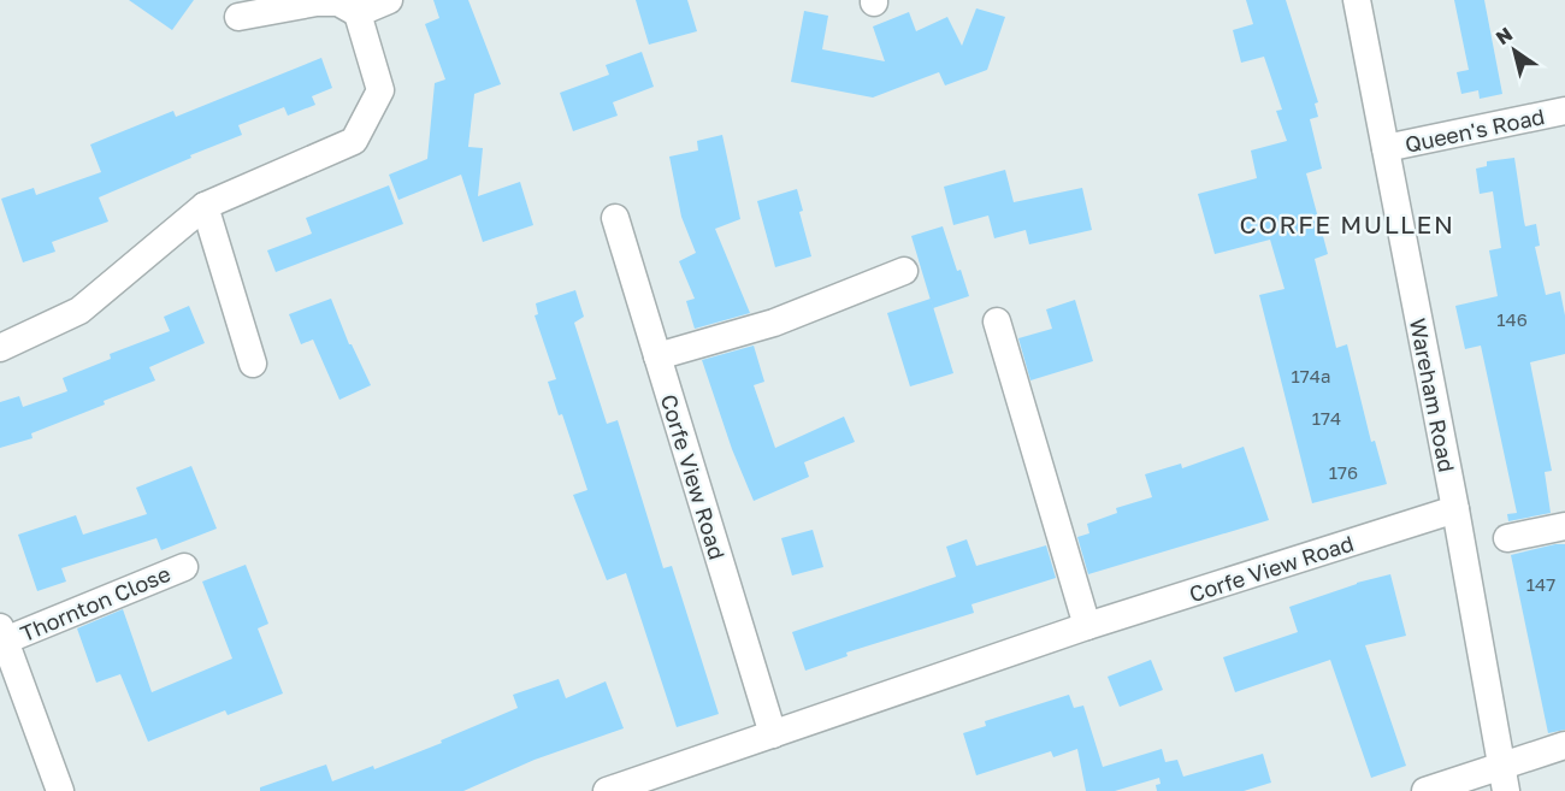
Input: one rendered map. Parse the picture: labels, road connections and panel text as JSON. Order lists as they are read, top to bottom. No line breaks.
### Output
{"streets":{"street":["Queen's Road","Wareham Road","Corfe View Road","Thornton Close"]},"crossings":[["Queen's Road","Wareham Road"],["Wareham Road","Corfe View Road"]],"districts":["CORFE MULLEN"],"house_numbers":["146","174a","174","176","147"],"north":"top left"}
